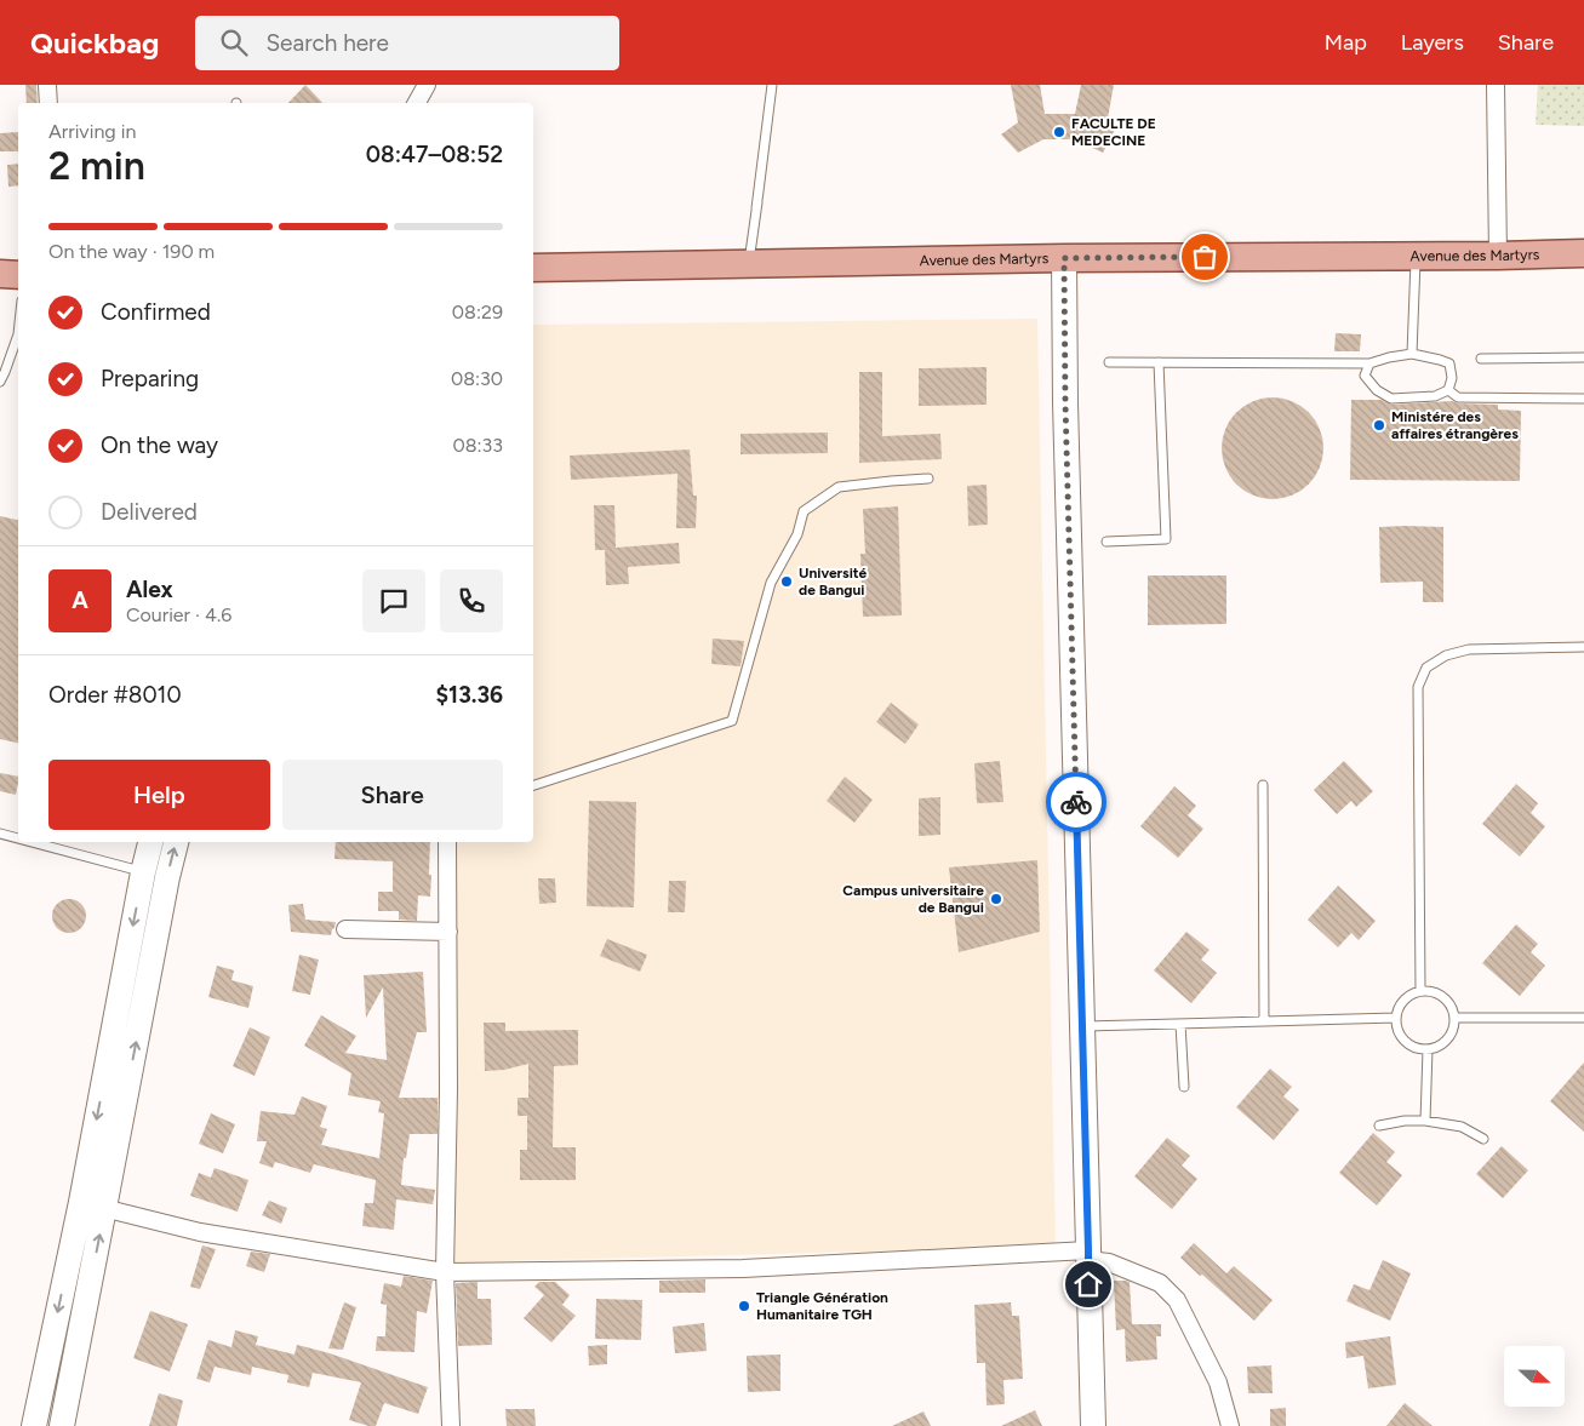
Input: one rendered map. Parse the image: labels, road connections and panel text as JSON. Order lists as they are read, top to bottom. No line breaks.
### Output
{"streets":{"main road":["Avenue des Martyrs"]},"places":["FACULTE DE MEDECINE","Ministére des affaires étrangères","Université de Bangui","Campus universitaire de Bangui","Triangle Génération Humanitaire TGH"],"north":"right","page":{"header":"Quickbag","search":"Search here","nav":["Map","Layers","Share"],"heading":["2 min","Arriving in","08:47–08:52"],"panel":["Alex","Courier · 4.6","Order #8010","$13.36"],"bar":"On the way · 190 m","list":[["Confirmed","08:29"],["Preparing","08:30"],["On the way","08:33"],"Delivered"],"round":"A","buttons":["Help","Share"]}}
